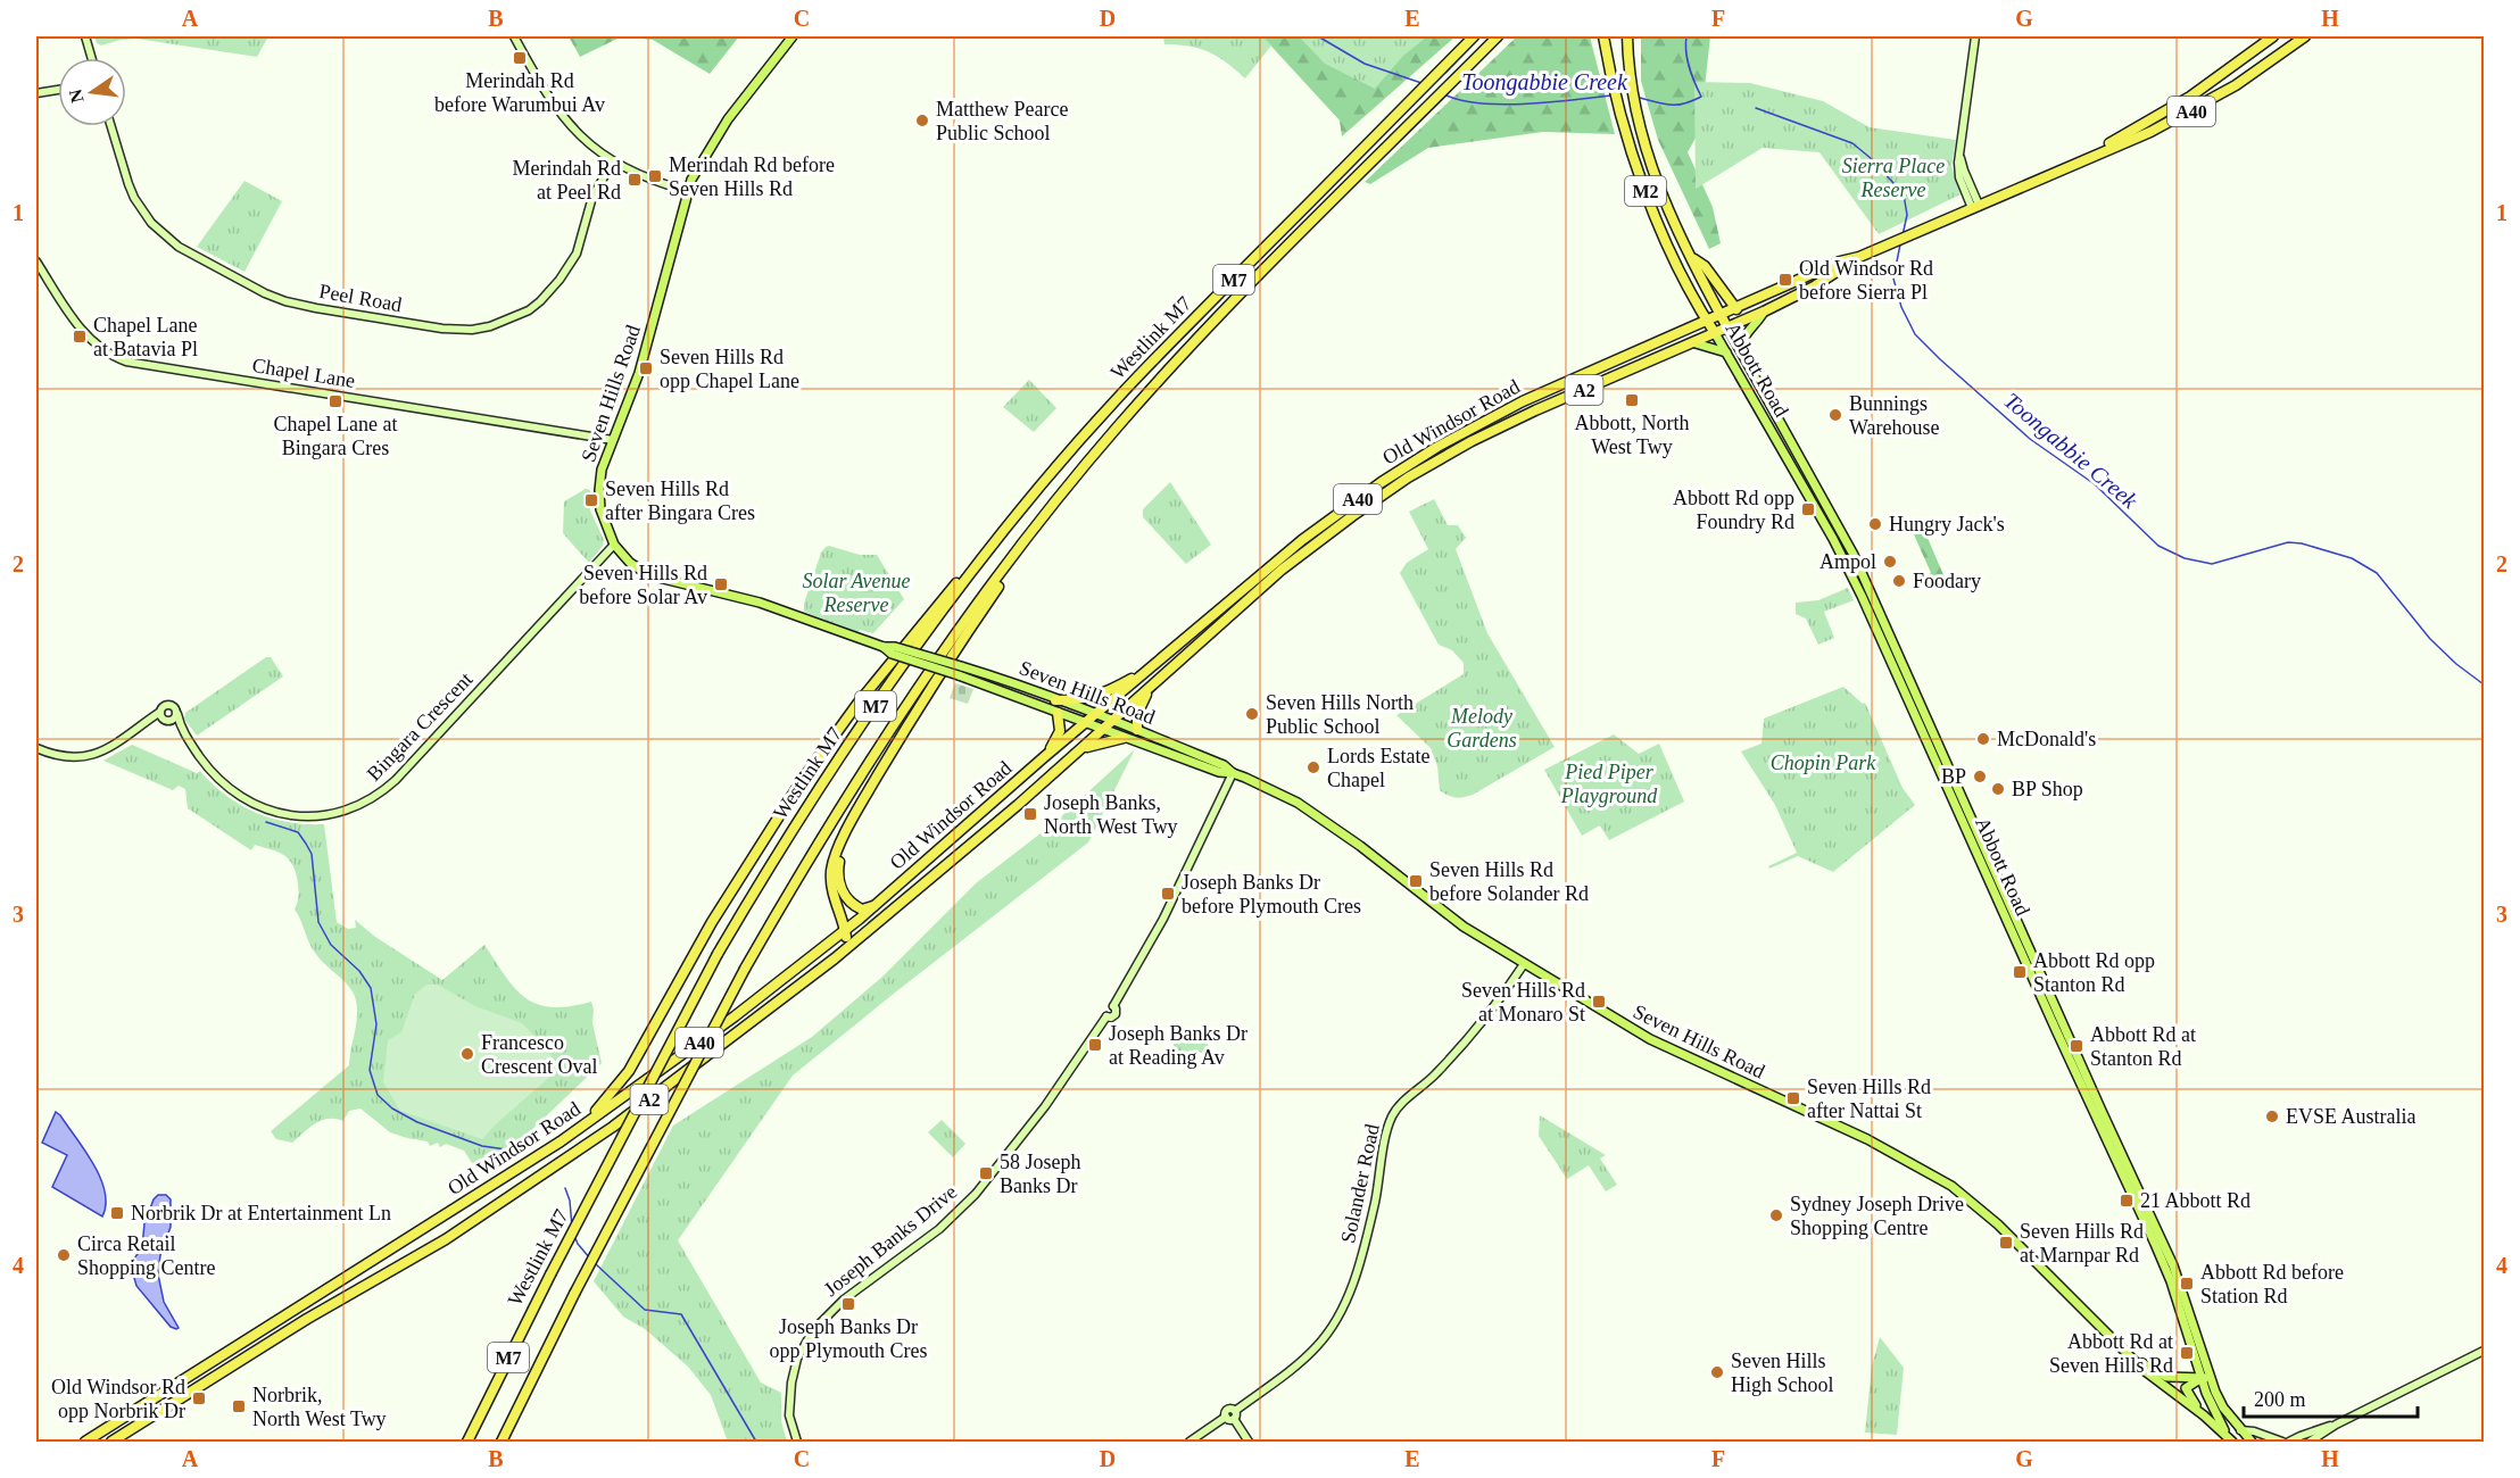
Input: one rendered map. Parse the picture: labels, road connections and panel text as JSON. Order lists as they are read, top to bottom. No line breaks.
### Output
{"streets":{"highway":["A40","M2","M7","Westlink M7","Abbott Road","A2","Old Windsor Road"],"main road":["Seven Hills Road"],"street":["Peel Road","Chapel Lane","Bingara Crescent","Solander Road","Joseph Banks Drive"]},"crossings":[["M2","Abbott Road"],["M2","Old Windsor Road"],["Abbott Road","Seven Hills Road"],["Abbott Road","Old Windsor Road"],["Chapel Lane","Seven Hills Road"],["Seven Hills Road","Old Windsor Road"],["Seven Hills Road","Bingara Crescent"],["Seven Hills Road","Solander Road"],["Seven Hills Road","Joseph Banks Drive"]],"water":["Toongabbie Creek"],"parks":["Sierra Place Reserve","Solar Avenue Reserve","Melody Gardens","Chopin Park","Pied Piper Playground"],"places":{"transit":["Merindah Rd before Warumbui Av","Merindah Rd before Seven Hills Rd","Merindah Rd at Peel Rd","Old Windsor Rd before Sierra Pl","Chapel Lane at Batavia Pl","Seven Hills Rd opp Chapel Lane","Abbott, North West Twy","Chapel Lane at Bingara Cres","Seven Hills Rd after Bingara Cres","Abbott Rd opp Foundry Rd","Seven Hills Rd before Solar Av","Joseph Banks, North West Twy","Seven Hills Rd before Solander Rd","Joseph Banks Dr before Plymouth Cres","Abbott Rd opp Stanton Rd","Seven Hills Rd at Monaro St","Joseph Banks Dr at Reading Av","Abbott Rd at Stanton Rd","Seven Hills Rd after Nattai St","58 Joseph Banks Dr","21 Abbott Rd","Norbrik Dr at Entertainment Ln","Seven Hills Rd at Marnpar Rd","Abbott Rd before Station Rd","Joseph Banks Dr opp Plymouth Cres","Abbott Rd at Seven Hills Rd","Old Windsor Rd opp Norbrik Dr","Norbrik, North West Twy"],"other":["Matthew Pearce Public School","Bunnings Warehouse","Hungry Jack's","Ampol","Foodary","Seven Hills North Public School","McDonald's","Lords Estate Chapel","BP","BP Shop","Francesco Crescent Oval","EVSE Australia","Sydney Joseph Drive Shopping Centre","Circa Retail Shopping Centre","Seven Hills High School"]},"scale_bar":"200 m","north":"left","grid":{"columns":["A","B","C","D","E","F","G","H"],"rows":["1","2","3","4"]}}
